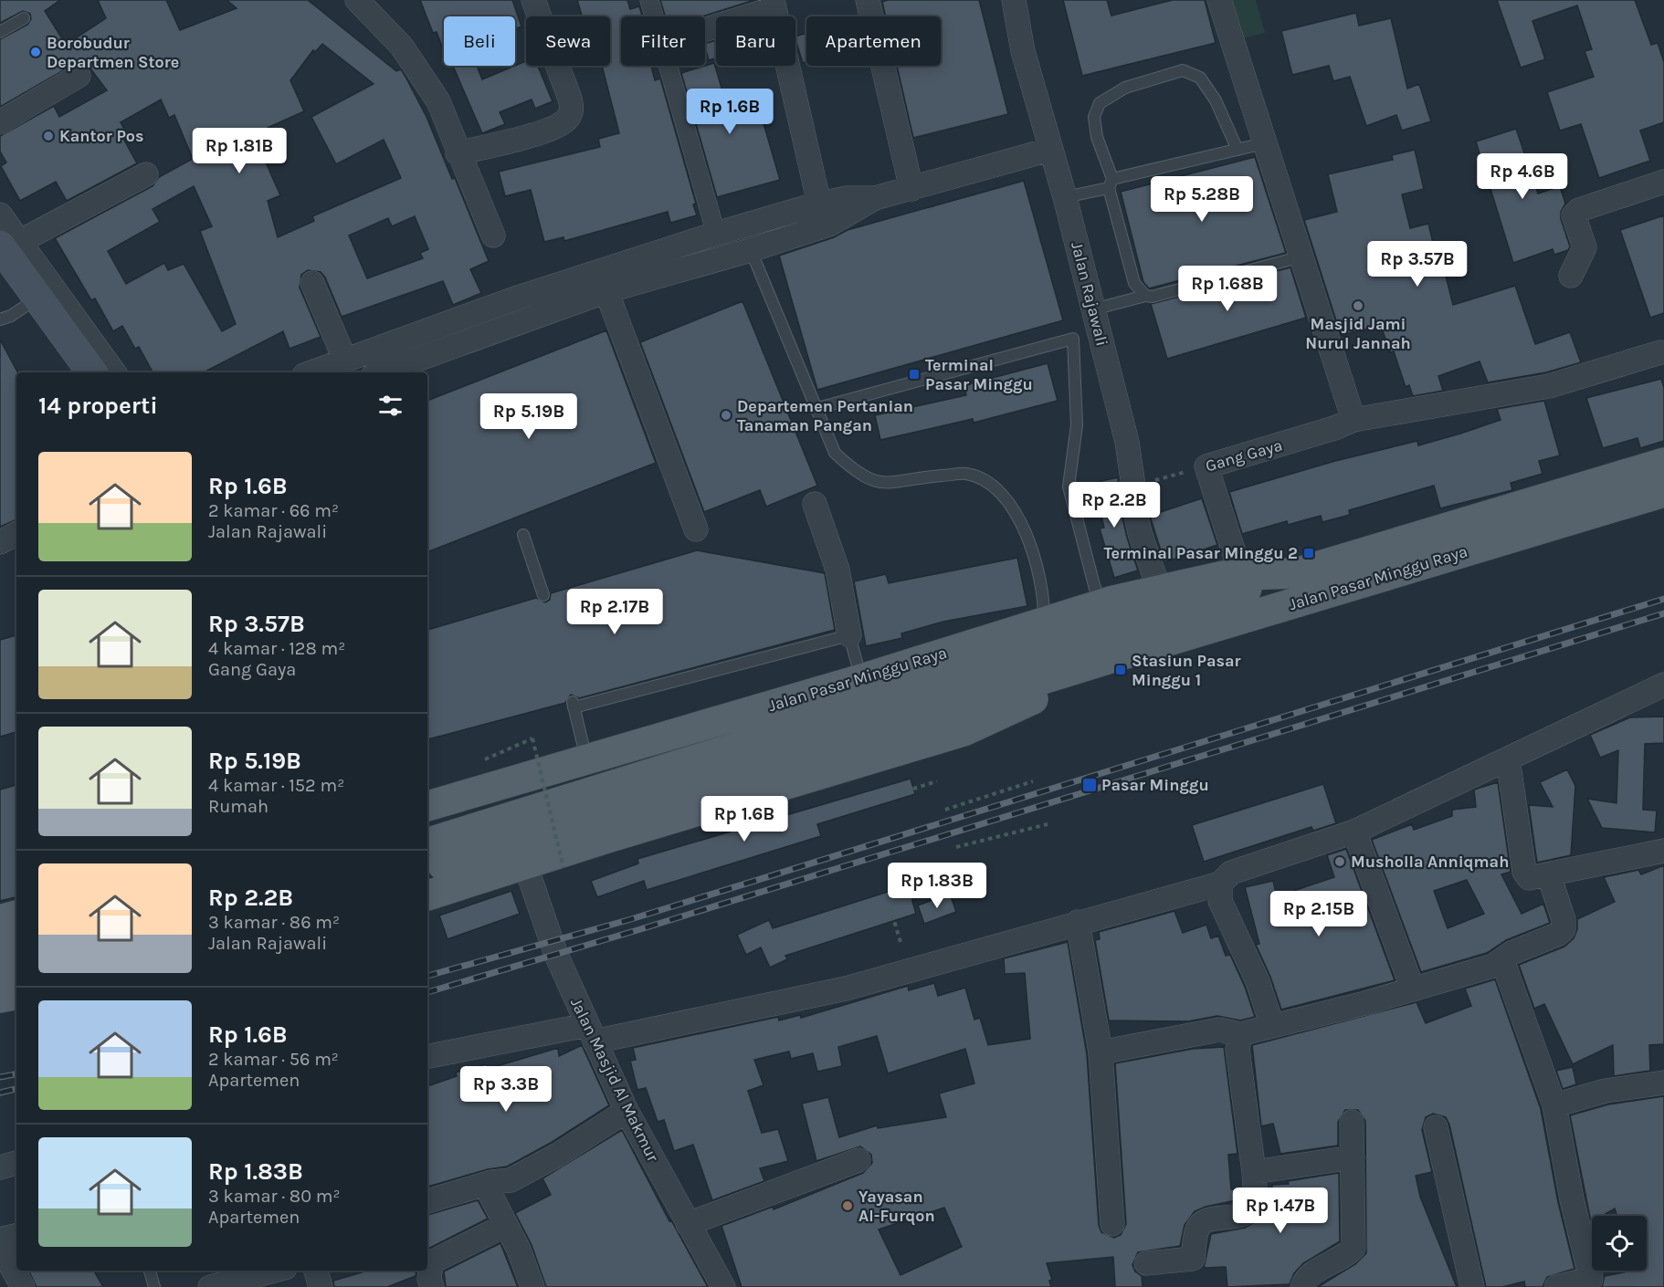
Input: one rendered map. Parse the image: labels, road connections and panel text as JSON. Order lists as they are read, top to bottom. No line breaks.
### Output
{"streets":{"main road":["Jalan Pasar Minggu Raya"],"street":["Jalan Rajawali","Gang Gaya","Jalan Masjid Al Makmur"]},"crossings":[["Jalan Rajawali","Gang Gaya"],["Jalan Rajawali","Jalan Pasar Minggu Raya"],["Jalan Pasar Minggu Raya","Jalan Masjid Al Makmur"]],"places":{"other":["Borobudur Departmen Store","Kantor Pos","Masjid Jami Nurul Jannah","Departemen Pertanian Tanaman Pangan","Musholla Anniqmah","Yayasan Al-Furqon"],"transit":["Terminal Pasar Minggu","Terminal Pasar Minggu 2","Stasiun Pasar Minggu 1","Pasar Minggu"]},"page":{"chip":["Beli","Sewa","Filter","Baru","Apartemen"],"price":["Rp 1.6B","Rp 1.81B","Rp 4.6B","Rp 5.28B","Rp 3.57B","Rp 1.68B","Rp 5.19B","Rp 2.2B","Rp 2.17B","Rp 1.6B","Rp 1.83B","Rp 2.15B","Rp 3.3B","Rp 1.47B"],"heading":"14 properti","list":[{"name":"Rp 1.6B","note":"2 kamar · 66 m² · Jalan Rajawali"},{"name":"Rp 3.57B","note":"4 kamar · 128 m² · Gang Gaya"},{"name":"Rp 5.19B","note":"4 kamar · 152 m² · Rumah"},{"name":"Rp 2.2B","note":"3 kamar · 86 m² · Jalan Rajawali"},{"name":"Rp 1.6B","note":"2 kamar · 56 m² · Apartemen"},{"name":"Rp 1.83B","note":"3 kamar · 80 m² · Apartemen"}]}}
